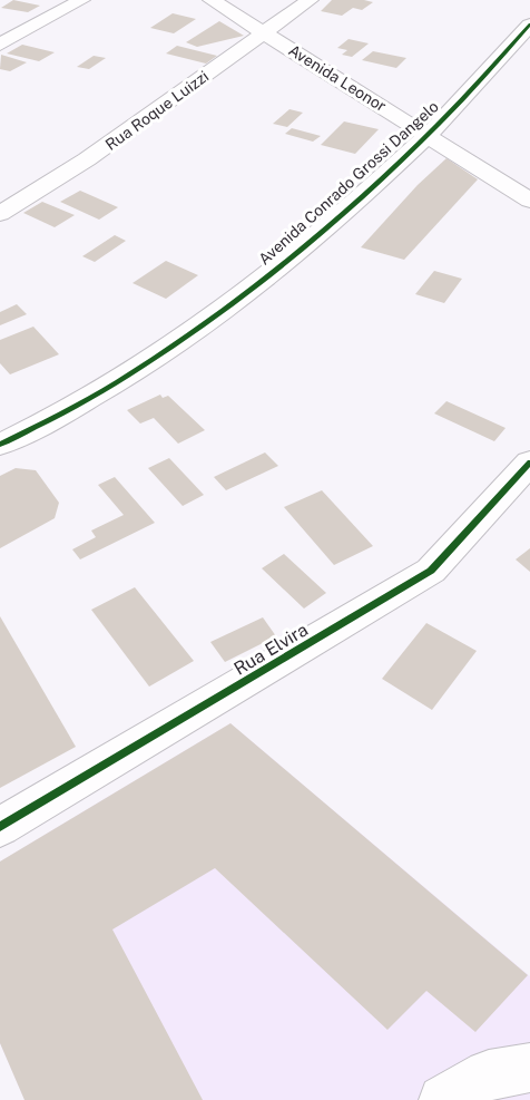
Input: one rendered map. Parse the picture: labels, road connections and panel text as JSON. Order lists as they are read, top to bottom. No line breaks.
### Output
{"streets":{"street":["Avenida Leonor","Rua Roque Luizzi","Avenida Conrado Grossi Dangelo","Rua Elvira"]},"crossings":[["Avenida Leonor","Rua Roque Luizzi"],["Avenida Leonor","Avenida Conrado Grossi Dangelo"]]}
